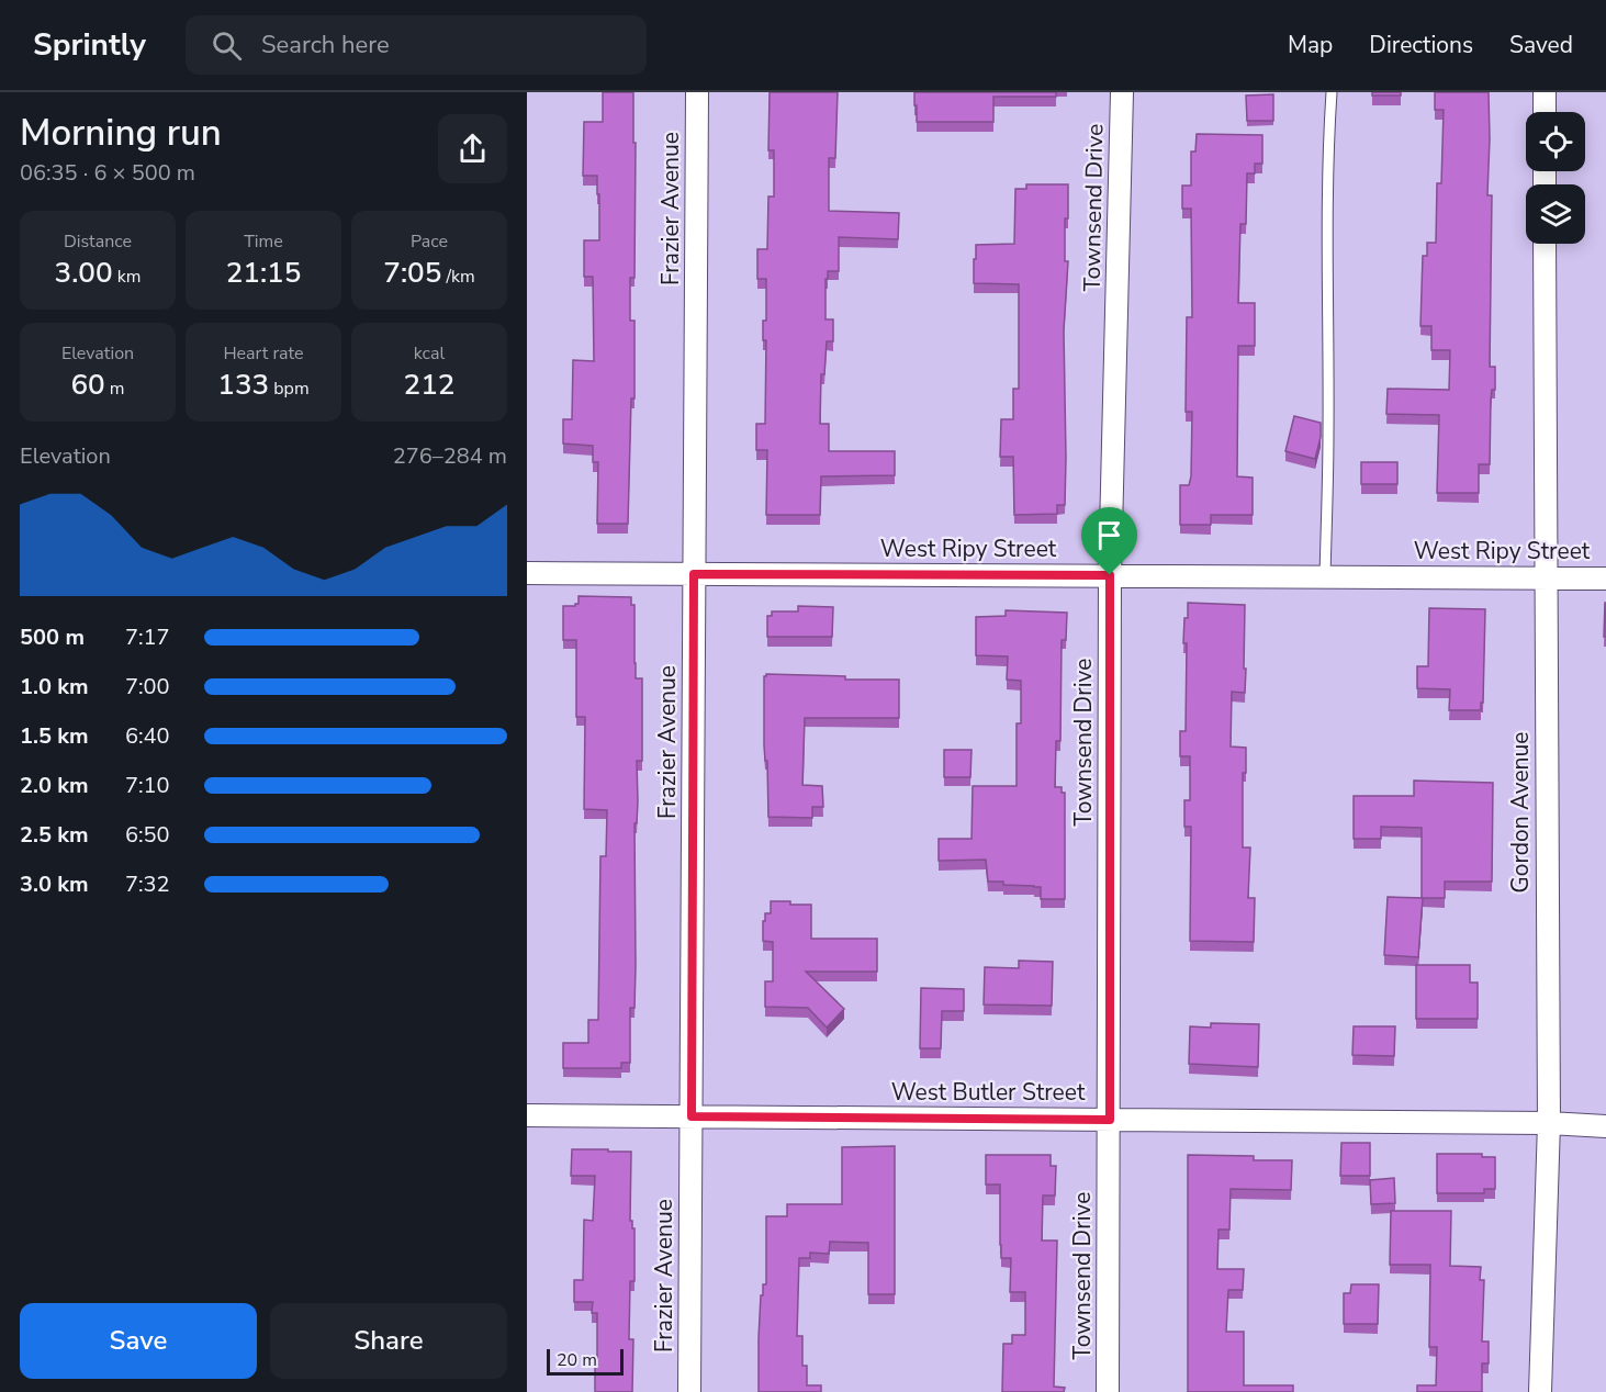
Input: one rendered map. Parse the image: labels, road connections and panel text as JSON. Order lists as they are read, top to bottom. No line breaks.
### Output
{"streets":{"street":["Townsend Drive","Frazier Avenue","West Ripy Street","Gordon Avenue","West Butler Street"]},"crossings":[["Townsend Drive","West Ripy Street"],["Townsend Drive","West Butler Street"],["Frazier Avenue","West Ripy Street"],["Frazier Avenue","West Butler Street"],["West Ripy Street","Gordon Avenue"],["Gordon Avenue","West Butler Street"]],"scale_bar":"20 m","page":{"header":"Sprintly","search":"Search here","nav":["Map","Directions","Saved"],"heading":["Morning run","06:35 · 6 × 500 m"],"stats":[["Distance","3.00 km"],["Time","21:15"],["Pace","7:05 /km"],["Elevation","60 m"],["Heart rate","133 bpm"],["kcal","212"]],"chart":["Elevation","276–284 m"],"list":[{"name":"500 m","note":"7:17"},{"name":"1.0 km","note":"7:00"},{"name":"1.5 km","note":"6:40"},{"name":"2.0 km","note":"7:10"},{"name":"2.5 km","note":"6:50"},{"name":"3.0 km","note":"7:32"}],"buttons":["Save","Share"],"scale":"20 m"}}
